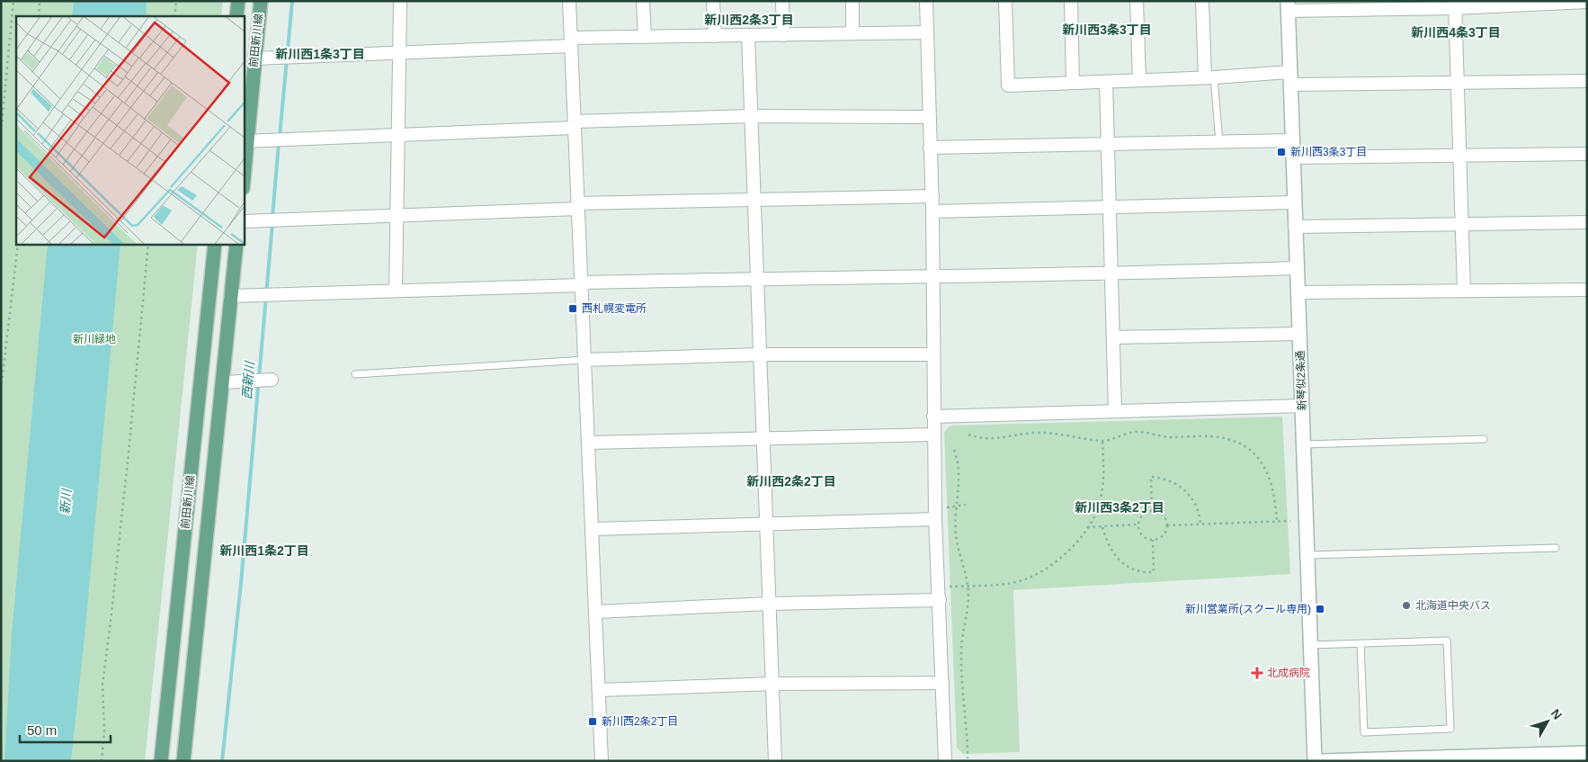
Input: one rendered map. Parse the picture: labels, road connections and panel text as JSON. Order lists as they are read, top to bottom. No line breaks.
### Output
{"streets":{"main road":["前田新川線"],"street":["新琴似2条通"]},"districts":["新川西2条3丁目","新川西3条3丁目","新川西4条3丁目","新川西1条3丁目","新川西2条2丁目","新川西3条2丁目","新川西1条2丁目"],"water":["西新川","新川"],"parks":["新川緑地"],"places":{"transit":["新川西3条3丁目","西札幌変電所","新川営業所(スクール専用)","新川西2条2丁目"],"other":["北海道中央バス"],"health":["北成病院"]},"scale_bar":"50 m","north":"top right"}
